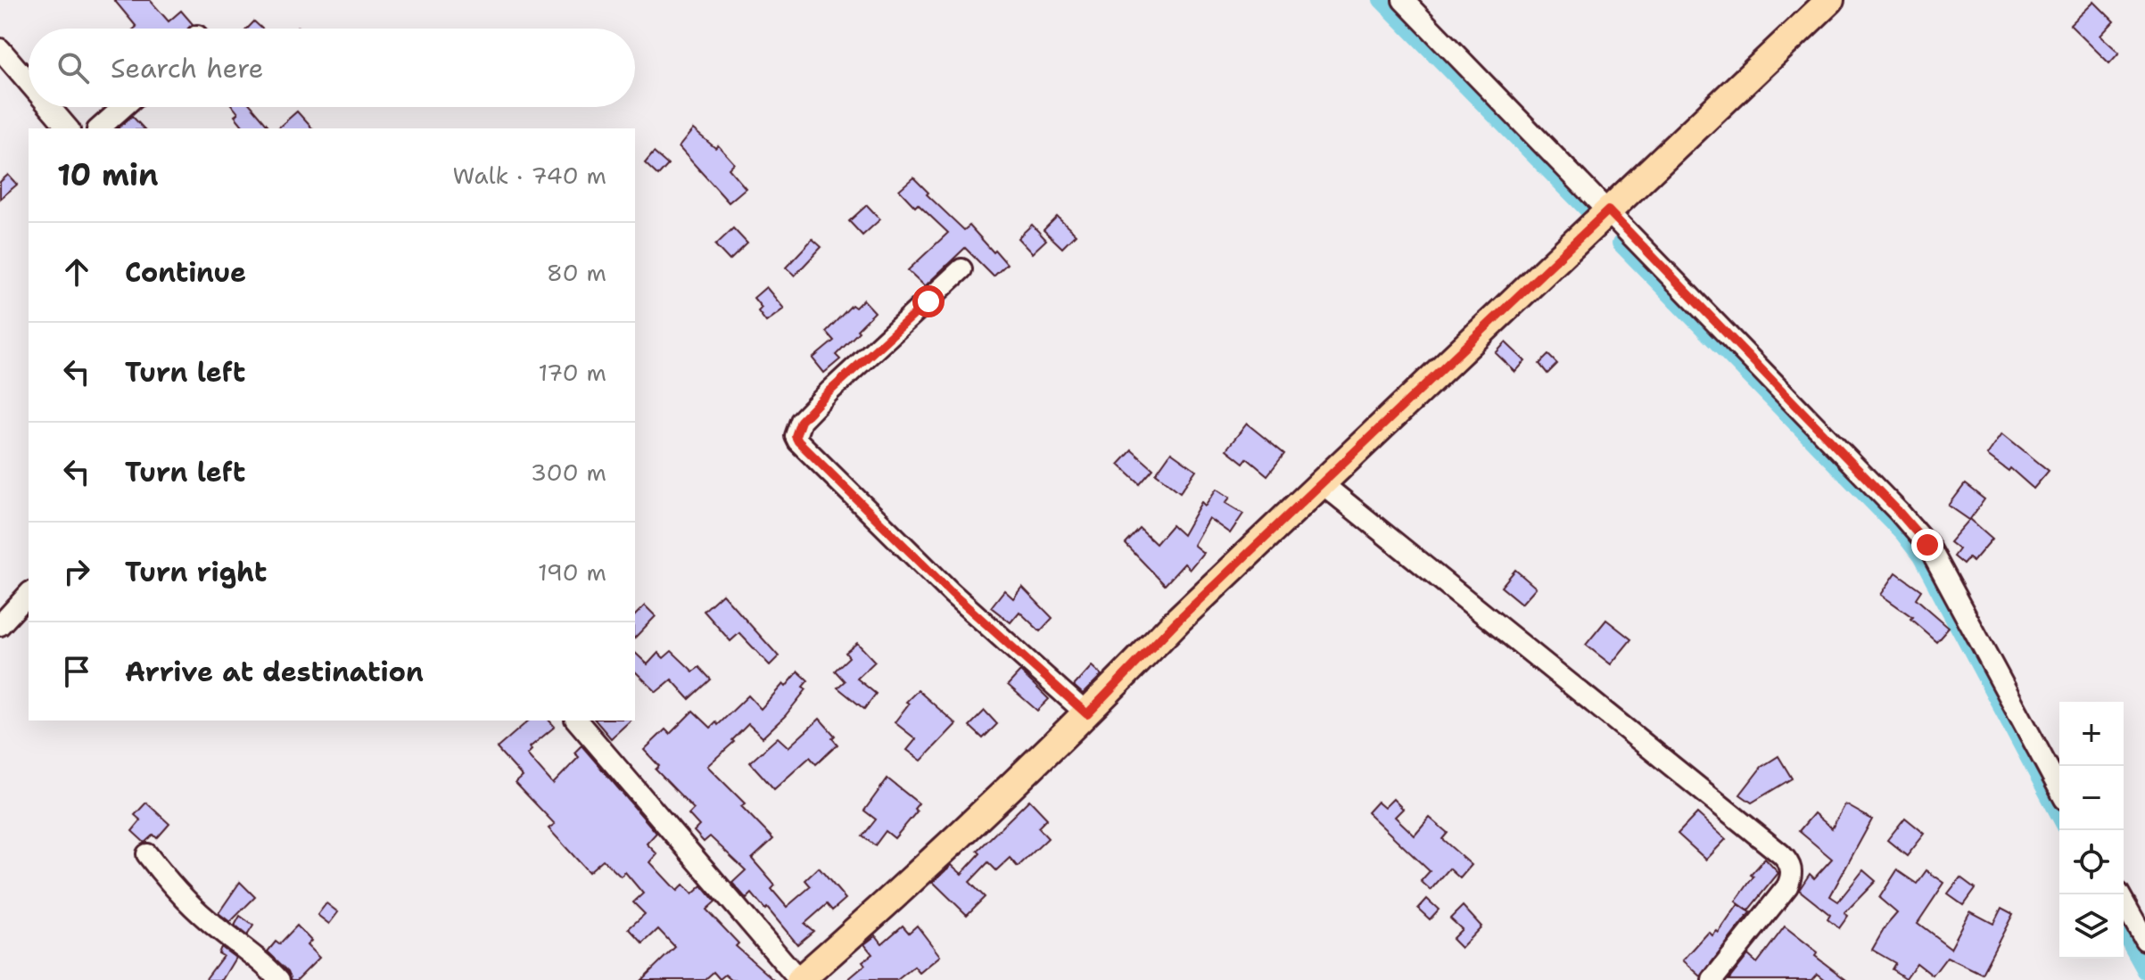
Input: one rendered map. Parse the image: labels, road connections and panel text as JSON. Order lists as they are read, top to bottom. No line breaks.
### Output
{"page":{"search":"Search here","heading":["10 min","Walk · 740 m"],"list":[["Continue","80 m"],["Turn left","170 m"],["Turn left","300 m"],["Turn right","190 m"],"Arrive at destination"],"map_buttons":["+","−"]}}
